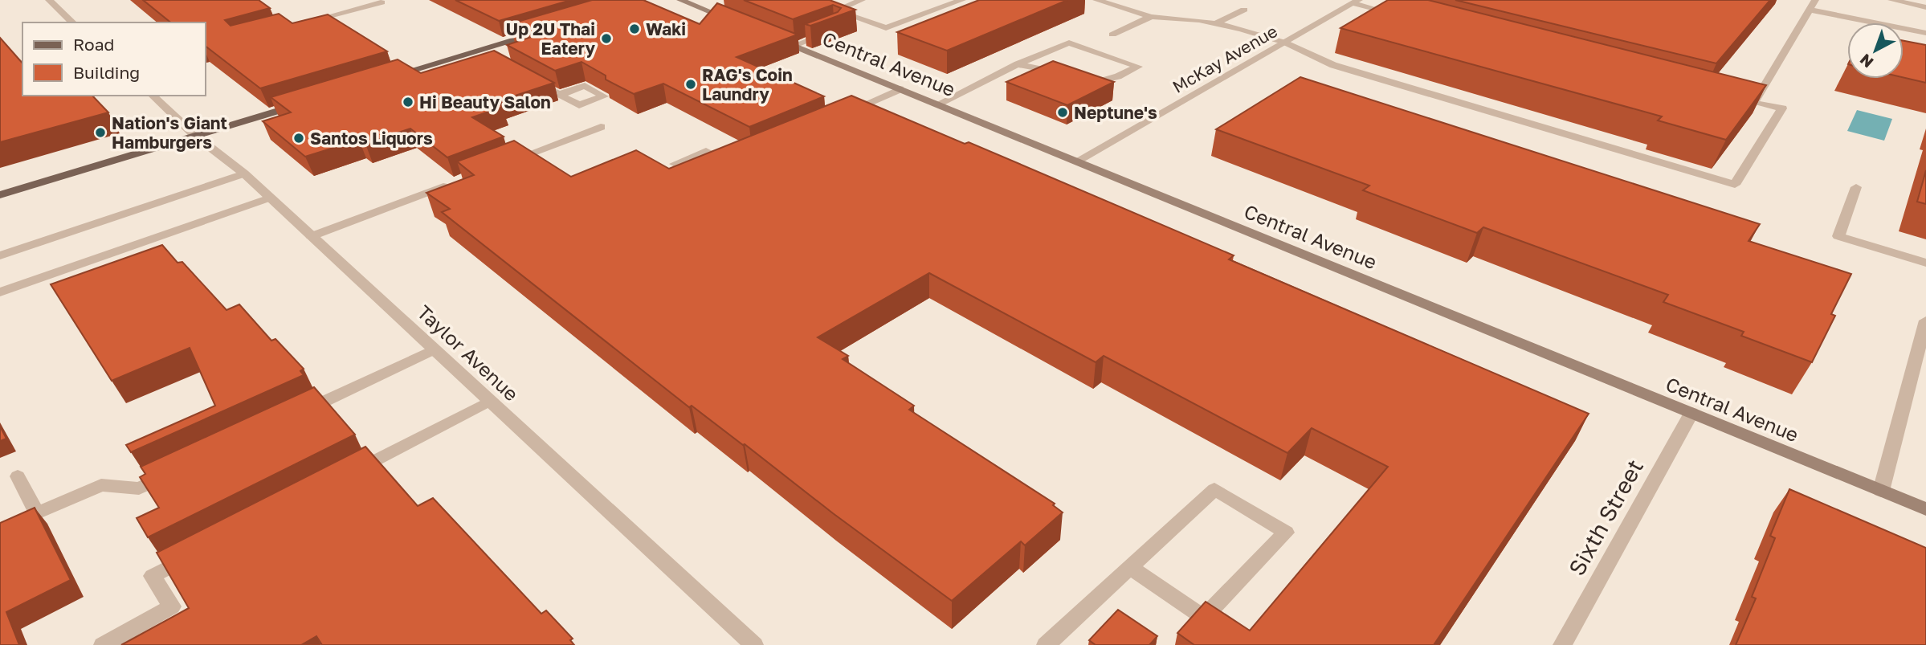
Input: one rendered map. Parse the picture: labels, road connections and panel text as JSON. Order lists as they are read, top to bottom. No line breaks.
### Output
{"streets":{"street":["McKay Avenue","Central Avenue","Taylor Avenue","Sixth Street"]},"crossings":[["McKay Avenue","Central Avenue"],["Central Avenue","Sixth Street"]],"places":["Waki","Up 2U Thai Eatery","RAG's Coin Laundry","Hi Beauty Salon","Neptune's","Nation's Giant Hamburgers","Santos Liquors"],"legend":["Road","Building"],"north":"bottom left"}
